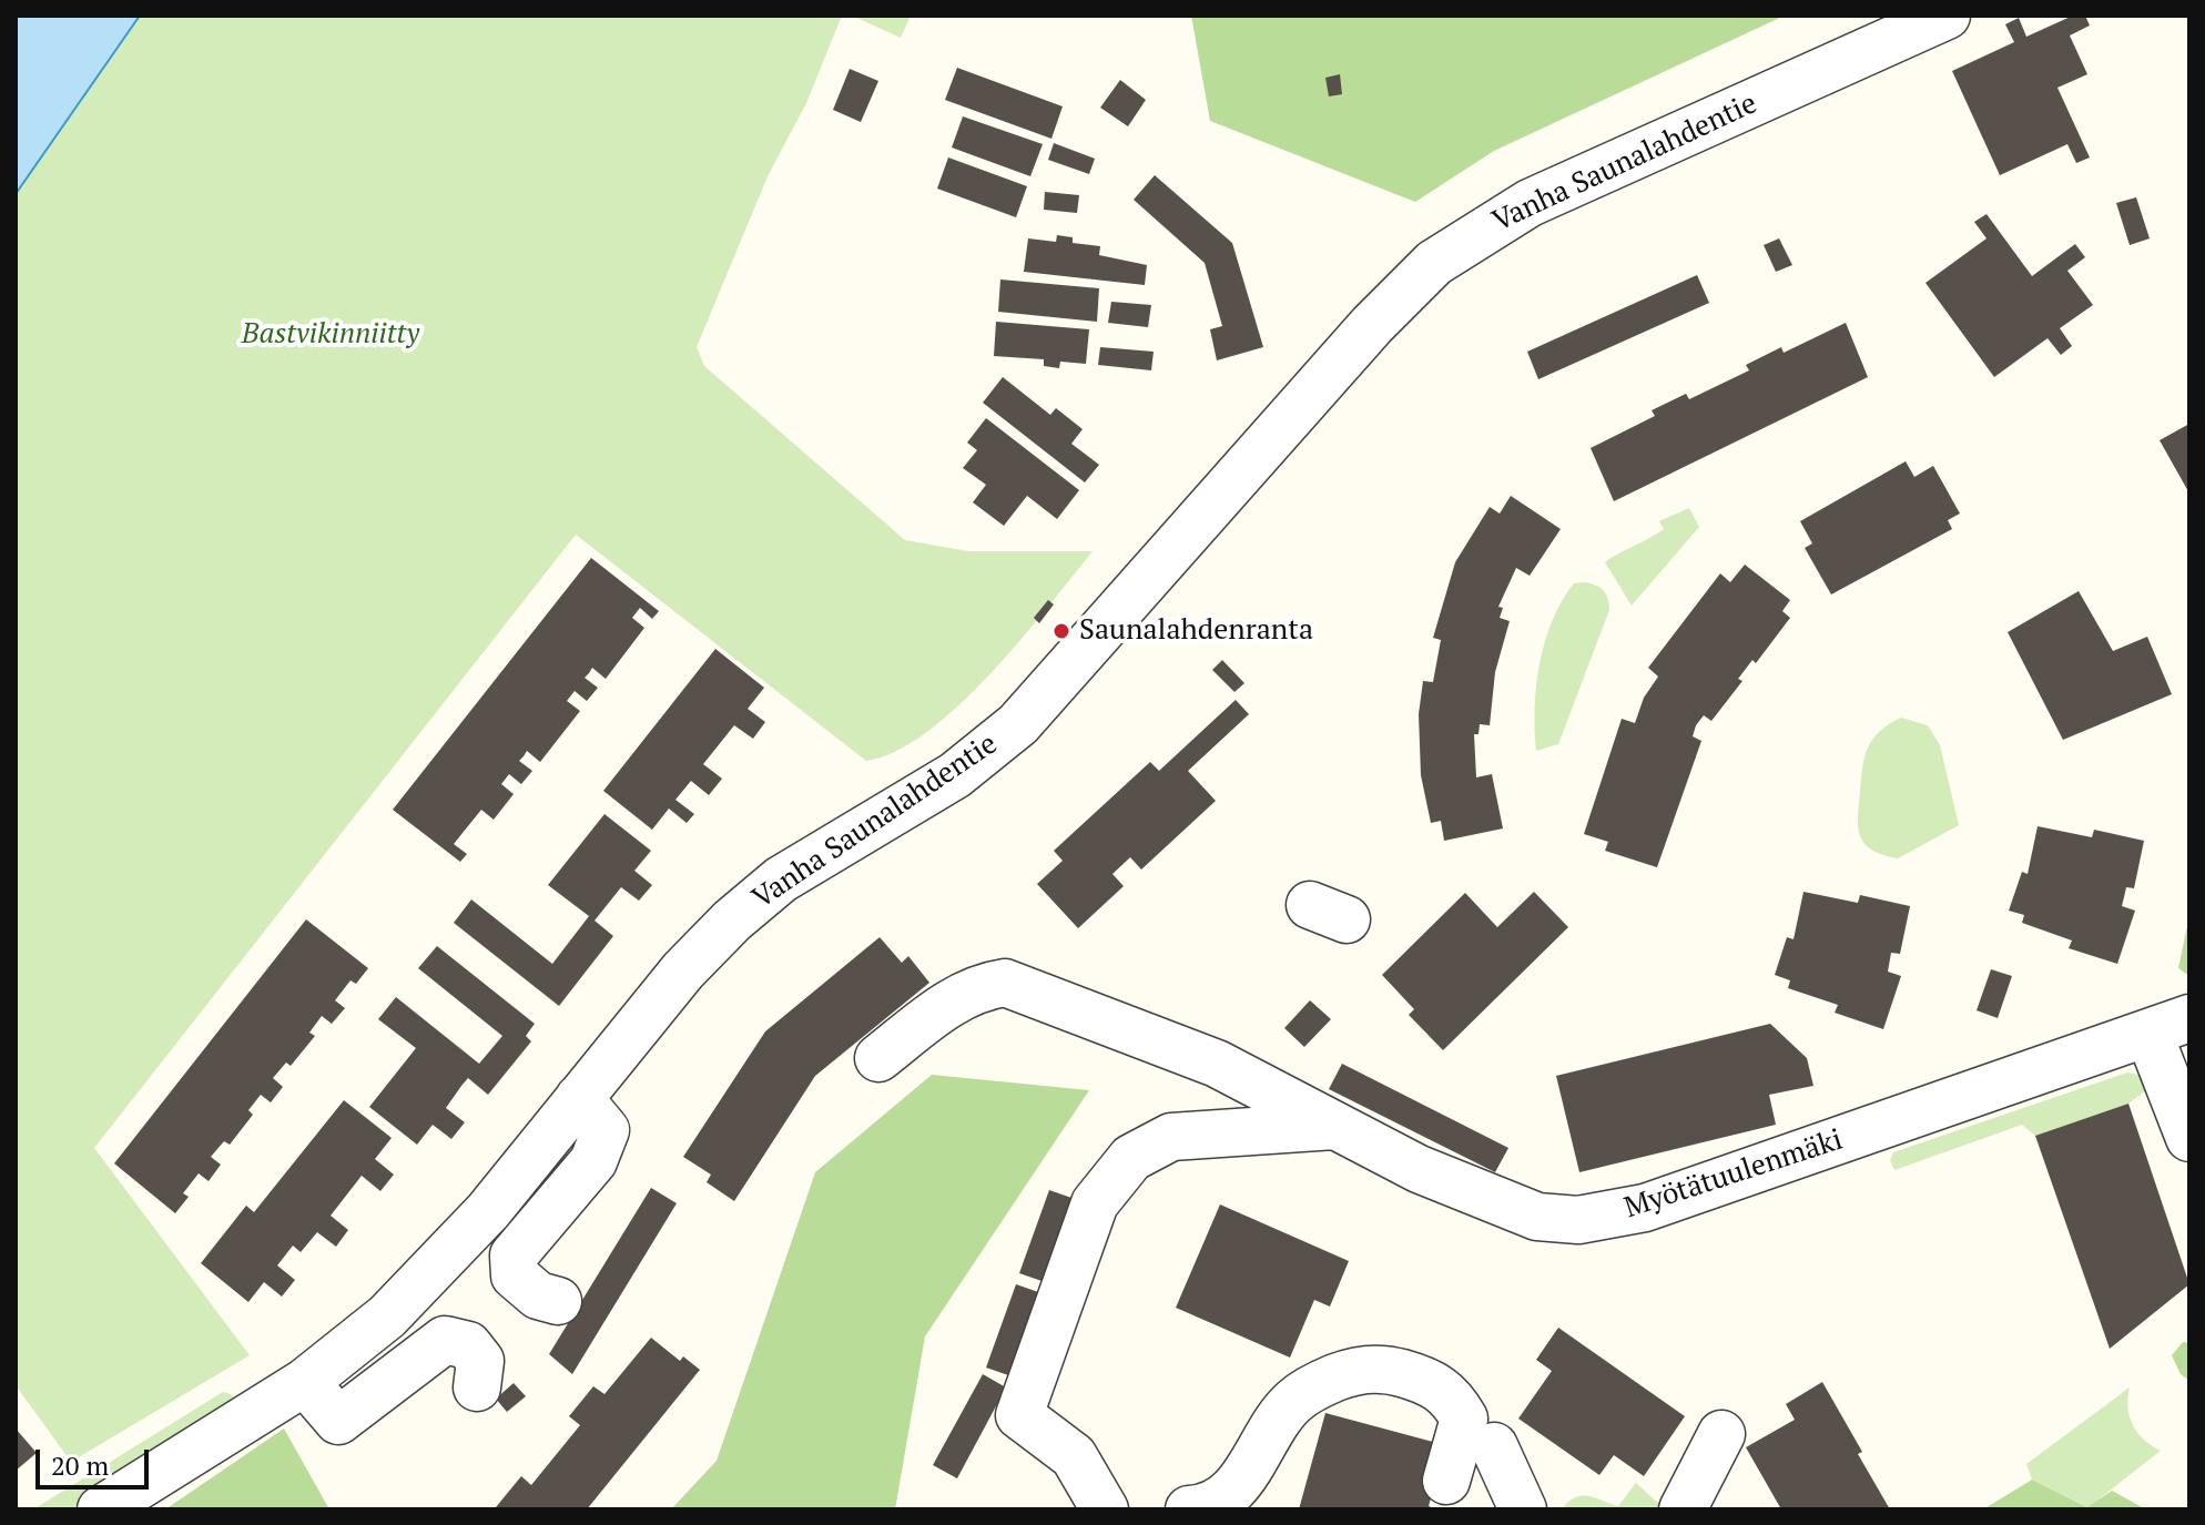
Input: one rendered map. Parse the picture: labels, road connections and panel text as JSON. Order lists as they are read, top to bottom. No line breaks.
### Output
{"streets":{"street":["Vanha Saunalahdentie","Myötätuulenmäki"]},"parks":["Bastvikinniitty"],"places":["Saunalahdenranta"],"scale_bar":"20 m"}
